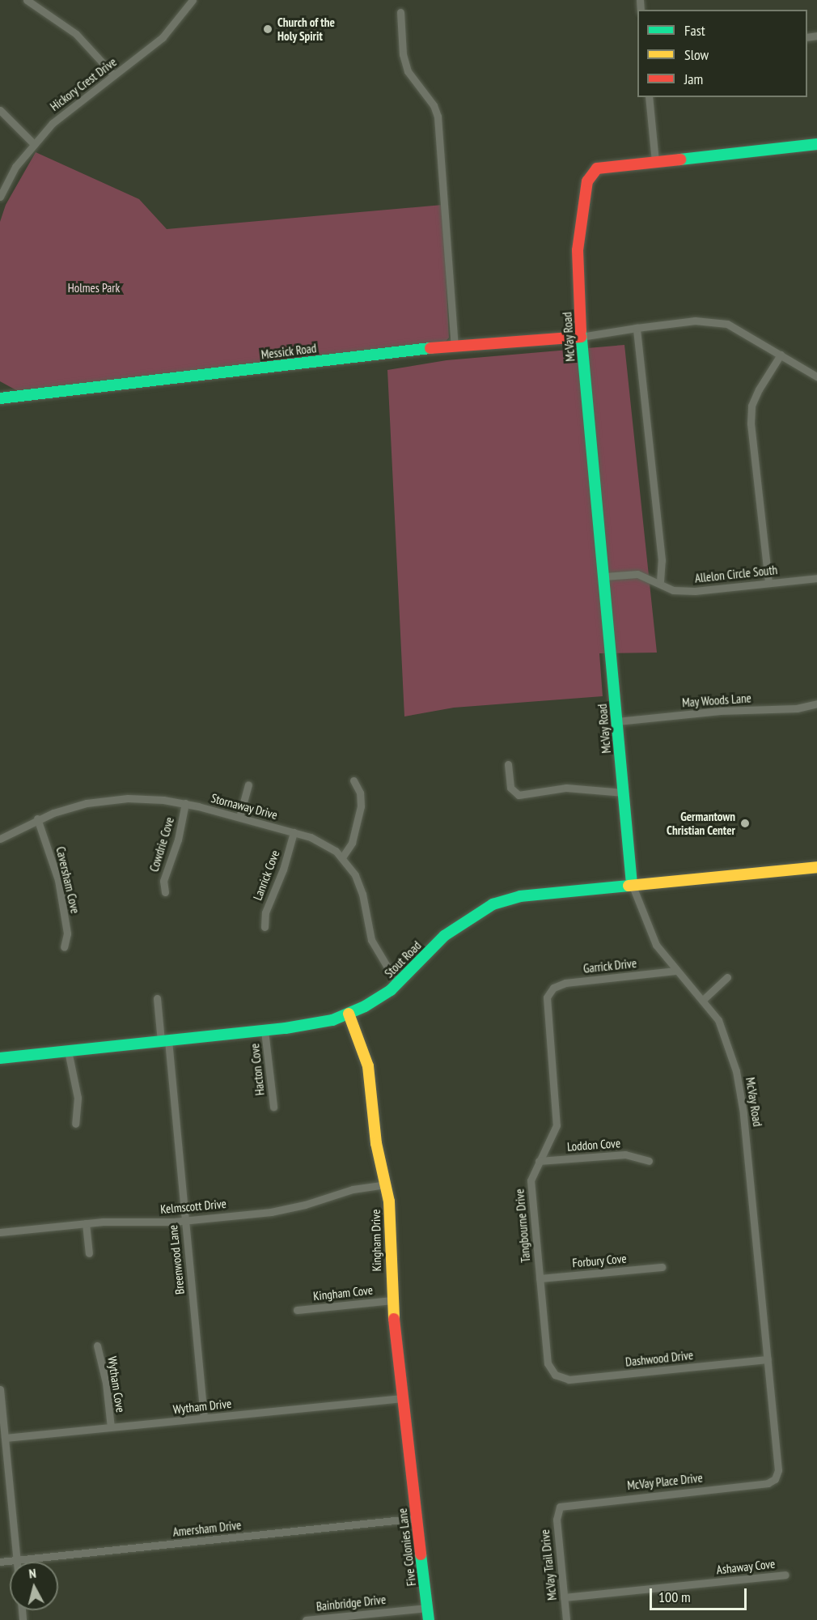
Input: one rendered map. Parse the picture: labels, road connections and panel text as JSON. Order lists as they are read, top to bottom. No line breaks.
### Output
{"streets":{"street":["Hickory Crest Drive","McVay Road","Messick Road","Allelon Circle South","May Woods Lane","Stornaway Drive","Cowdrie Cove","Lanrick Cove","Caversham Cove","Stout Road","Garrick Drive","Hacton Cove","Loddon Cove","Kelmscott Drive","Tangbourne Drive","Kingham Drive","Breenwood Lane","Forbury Cove","Kingham Cove","Dashwood Drive","Wytham Cove","Wytham Drive","McVay Place Drive","Amersham Drive","Five Colonies Lane","McVay Trail Drive","Ashaway Cove","Bainbridge Drive"]},"crossings":[["McVay Road","Messick Road"],["McVay Road","Allelon Circle South"],["McVay Road","May Woods Lane"],["McVay Road","Stout Road"],["McVay Road","Garrick Drive"],["McVay Road","Dashwood Drive"],["McVay Road","McVay Place Drive"],["Stornaway Drive","Cowdrie Cove"],["Stornaway Drive","Lanrick Cove"],["Stornaway Drive","Caversham Cove"],["Stornaway Drive","Stout Road"],["Stout Road","Hacton Cove"],["Stout Road","Kingham Drive"],["Stout Road","Breenwood Lane"],["Garrick Drive","Tangbourne Drive"],["Loddon Cove","Tangbourne Drive"],["Kelmscott Drive","Kingham Drive"],["Kelmscott Drive","Breenwood Lane"],["Tangbourne Drive","Forbury Cove"],["Tangbourne Drive","Dashwood Drive"],["Kingham Drive","Kingham Cove"],["Kingham Drive","Wytham Drive"],["Kingham Drive","Five Colonies Lane"],["Breenwood Lane","Wytham Drive"],["Wytham Cove","Wytham Drive"],["McVay Place Drive","McVay Trail Drive"],["Amersham Drive","Five Colonies Lane"],["Five Colonies Lane","Bainbridge Drive"],["McVay Trail Drive","Ashaway Cove"]],"parks":["Holmes Park"],"places":["Church of the Holy Spirit","Germantown Christian Center"],"legend":["Fast","Slow","Jam"],"scale_bar":"100 m","north":"top"}
